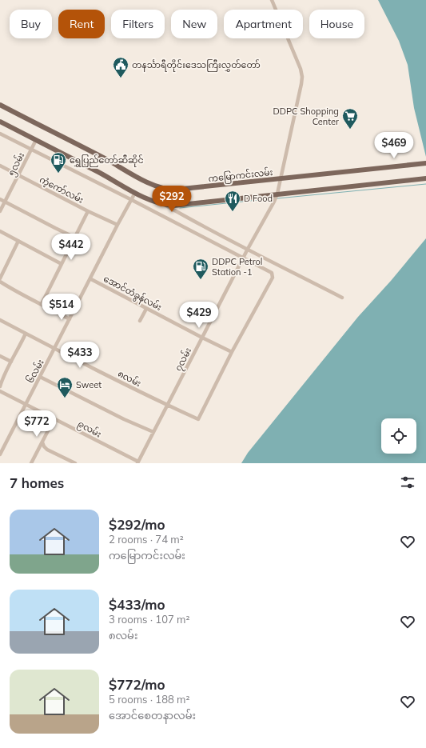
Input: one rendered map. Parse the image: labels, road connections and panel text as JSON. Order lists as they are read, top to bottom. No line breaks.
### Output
{"streets":{"main road":["ကမြောကင်းလမ်း"],"street":["၅လမ်း","ကံ့ကော်လမ်း","အောင်တံခွန်လမ်း","၇လမ်း","၆လမ်း","၈လမ်း","၉လမ်း"]},"crossings":[["၅လမ်း","ကံ့ကော်လမ်း"],["ကမြောကင်းလမ်း","၇လမ်း"],["ကံ့ကော်လမ်း","၆လမ်း"],["အောင်တံခွန်လမ်း","၇လမ်း"],["အောင်တံခွန်လမ်း","၆လမ်း"],["အောင်တံခွန်လမ်း","၈လမ်း"],["၇လမ်း","၈လမ်း"],["၇လမ်း","၉လမ်း"],["၆လမ်း","၈လမ်း"],["၆လမ်း","၉လမ်း"]],"places":{"public building":["တနင်္သာရီတိုင်းဒေသကြီးလွှတ်တော်"],"supermarket":["DDPC Shopping Center"],"fuel station":["ရွှေပြည်တော်ဆီဆိုင်","DDPC Petrol Station -1"],"restaurant":["D Food"],"hotel":["Sweet"]},"page":{"chip":["Buy","Rent","Filters","New","Apartment","House"],"price":["$469","$292","$442","$514","$429","$433","$772"],"heading":"7 homes","list":[{"name":"$292/mo","note":"2 rooms · 74 m² · ကမြောကင်းလမ်း"},{"name":"$433/mo","note":"3 rooms · 107 m² · ၈လမ်း"},{"name":"$772/mo","note":"5 rooms · 188 m² · အောင်စေတနာလမ်း"}]}}
